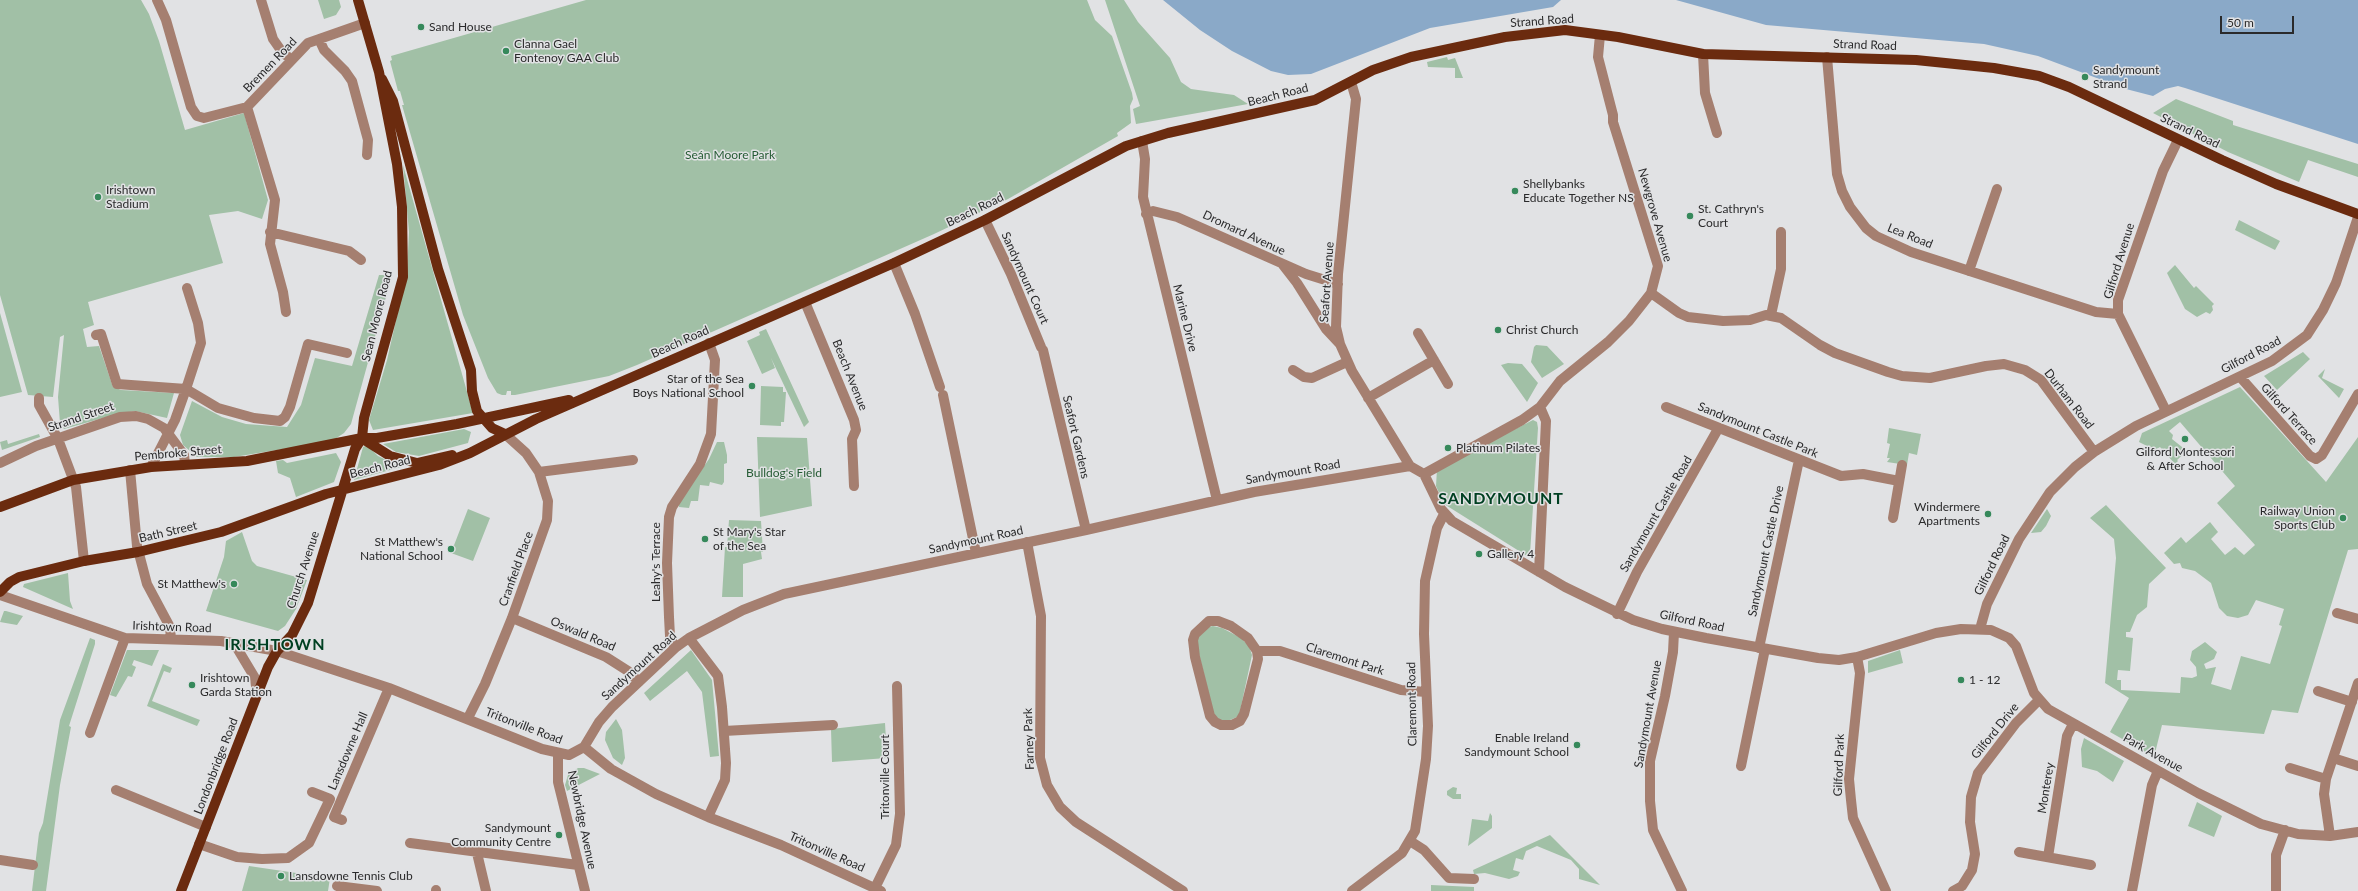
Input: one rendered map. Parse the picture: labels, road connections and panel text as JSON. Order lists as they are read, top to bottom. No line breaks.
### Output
{"streets":{"main road":["Strand Road","Beach Road","Sean Moore Road","Pembroke Street","Bath Street","Church Avenue","Londonbridge Road"],"street":["Bremen Road","Newgrove Avenue","Dromard Avenue","Lea Road","Gilford Avenue","Sandymount Court","Seafort Avenue","Marine Drive","Gilford Road","Beach Avenue","Durham Road","Gilford Terrace","Strand Street","Sandymount Castle Park","Seafort Gardens","Sandymount Road","Sandymount Castle Road","Sandymount Castle Drive","Leahy's Terrace","Cranfield Place","Irishtown Road","Oswald Road","Claremont Park","Claremont Road","Sandymount Avenue","Tritonville Road","Gilford Drive","Farney Park","Lansdowne Hall","Park Avenue","Gilford Park","Tritonville Court","Monterey","Newbridge Avenue"]},"crossings":[["Strand Road","Beach Road"],["Strand Road","Newgrove Avenue"],["Strand Road","Lea Road"],["Strand Road","Gilford Avenue"],["Strand Road","Seafort Avenue"],["Strand Road","Gilford Road"],["Bremen Road","Sean Moore Road"],["Beach Road","Sandymount Court"],["Beach Road","Seafort Avenue"],["Beach Road","Sean Moore Road"],["Beach Road","Marine Drive"],["Beach Road","Beach Avenue"],["Beach Road","Pembroke Street"],["Beach Road","Bath Street"],["Beach Road","Leahy's Terrace"],["Beach Road","Cranfield Place"],["Beach Road","Church Avenue"],["Dromard Avenue","Seafort Avenue"],["Dromard Avenue","Marine Drive"],["Lea Road","Gilford Avenue"],["Gilford Avenue","Gilford Road"],["Sandymount Court","Seafort Gardens"],["Seafort Avenue","Sandymount Road"],["Sean Moore Road","Pembroke Street"],["Sean Moore Road","Bath Street"],["Sean Moore Road","Cranfield Place"],["Sean Moore Road","Church Avenue"],["Marine Drive","Sandymount Road"],["Gilford Road","Durham Road"],["Gilford Road","Gilford Terrace"],["Gilford Road","Sandymount Castle Road"],["Gilford Road","Sandymount Castle Drive"],["Gilford Road","Claremont Road"],["Gilford Road","Sandymount Avenue"],["Gilford Road","Park Avenue"],["Gilford Road","Gilford Park"],["Strand Street","Pembroke Street"],["Sandymount Castle Park","Sandymount Castle Road"],["Sandymount Castle Park","Sandymount Castle Drive"],["Seafort Gardens","Sandymount Road"],["Sandymount Road","Leahy's Terrace"],["Sandymount Road","Oswald Road"],["Sandymount Road","Tritonville Road"],["Sandymount Road","Farney Park"],["Bath Street","Church Avenue"],["Bath Street","Irishtown Road"],["Cranfield Place","Oswald Road"],["Cranfield Place","Tritonville Road"],["Church Avenue","Irishtown Road"],["Church Avenue","Tritonville Road"],["Church Avenue","Londonbridge Road"],["Irishtown Road","Tritonville Road"],["Irishtown Road","Londonbridge Road"],["Claremont Park","Claremont Road"],["Tritonville Road","Lansdowne Hall"],["Tritonville Road","Londonbridge Road"],["Tritonville Road","Tritonville Court"],["Tritonville Road","Newbridge Avenue"],["Gilford Drive","Park Avenue"],["Park Avenue","Monterey"]],"districts":["SANDYMOUNT","IRISHTOWN"],"parks":["Seán Moore Park","Bulldog's Field"],"places":["Sand House","Clanna Gael Fontenoy GAA Club","Sandymount Strand","Shellybanks Educate Together NS","Irishtown Stadium","St. Cathryn's Court","Christ Church","Star of the Sea Boys National School","Gilford Montessori & After School","Platinum Pilates","Windermere Apartments","Railway Union Sports Club","St Mary's Star of the Sea","St Matthew's National School","Gallery 4","St Matthew's","1 - 12","Irishtown Garda Station","Enable Ireland Sandymount School","Sandymount Community Centre","Lansdowne Tennis Club"],"scale_bar":"50 m"}
